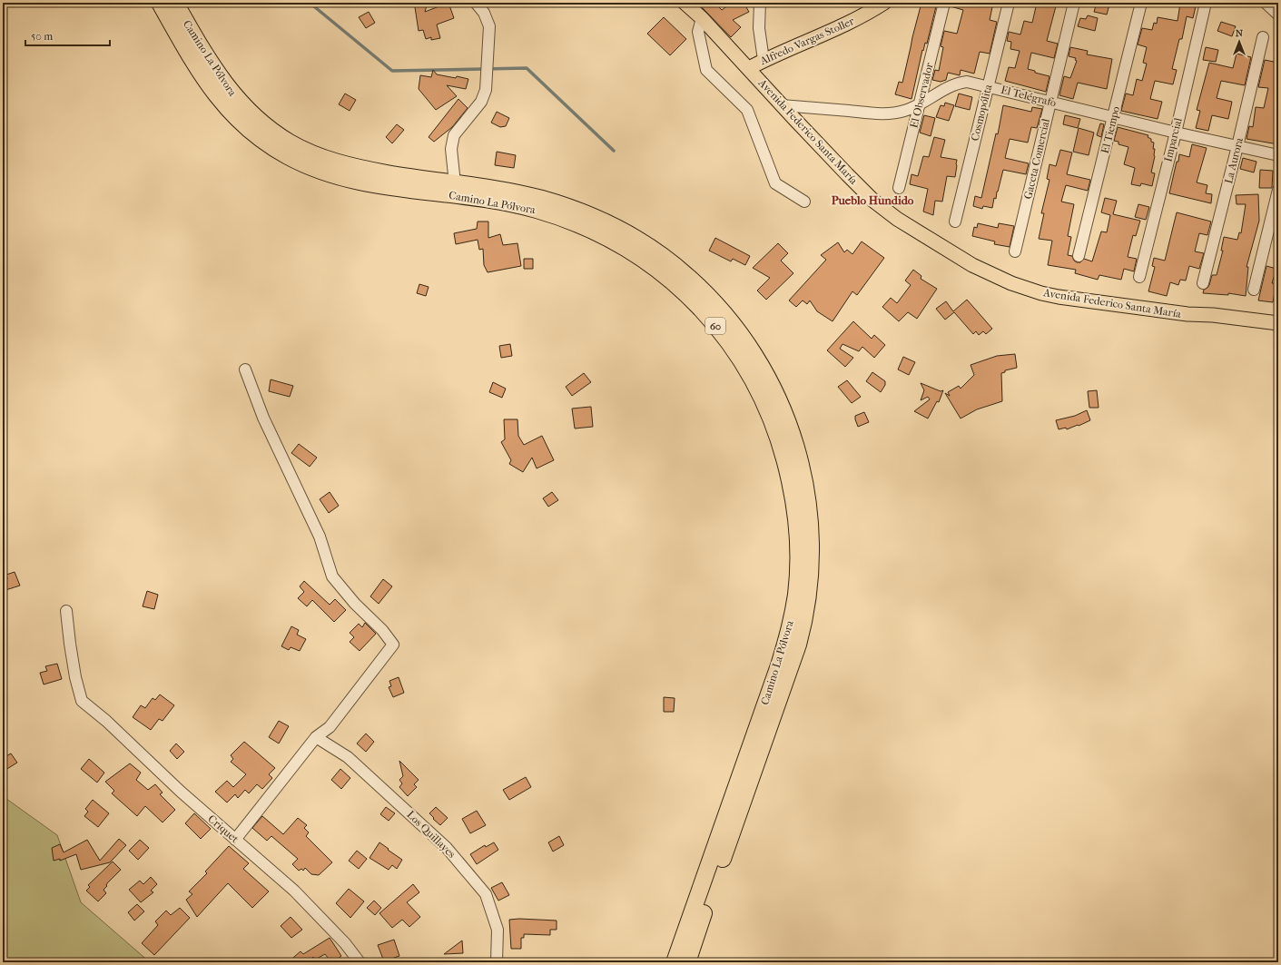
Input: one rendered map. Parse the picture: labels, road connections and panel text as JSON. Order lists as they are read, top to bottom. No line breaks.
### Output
{"streets":{"highway":["Camino La Pólvora","60"],"main road":["Alfredo Vargas Stoller","Avenida Federico Santa María"],"street":["El Observador","El Telégrafo","Cosmopólita","El Tiempo","Imparcial","Gaceta Comercial","La Aurora","Criquet","Los Quillayes"]},"crossings":[["Alfredo Vargas Stoller","Avenida Federico Santa María"],["El Observador","El Telégrafo"],["El Telégrafo","Cosmopólita"],["El Telégrafo","El Tiempo"],["El Telégrafo","Avenida Federico Santa María"],["El Telégrafo","Imparcial"],["El Telégrafo","Gaceta Comercial"],["El Telégrafo","La Aurora"]],"districts":["Pueblo Hundido"],"scale_bar":"50 m","north":"top"}
